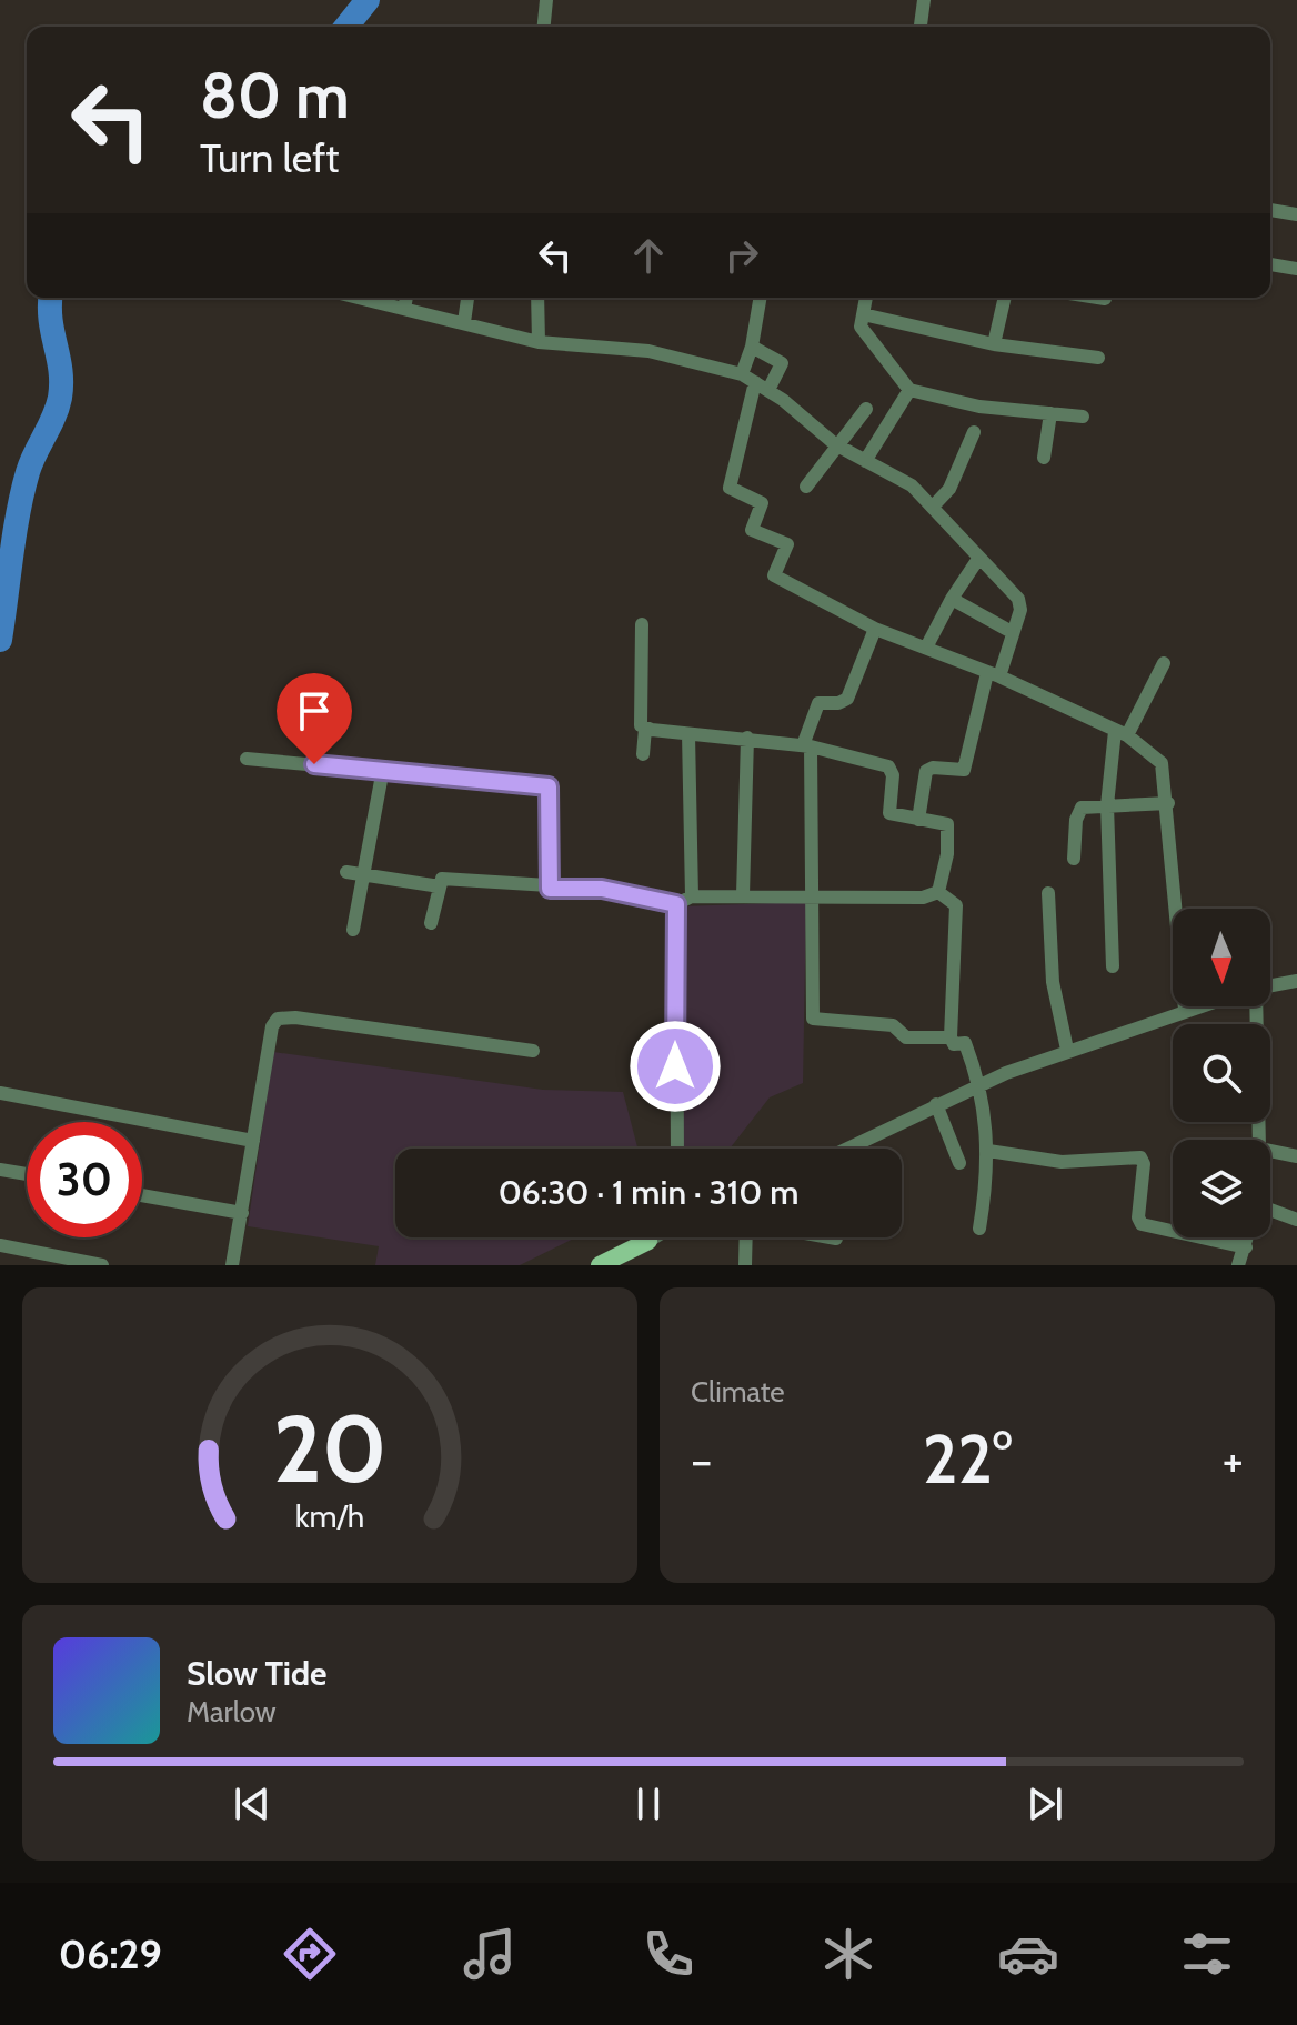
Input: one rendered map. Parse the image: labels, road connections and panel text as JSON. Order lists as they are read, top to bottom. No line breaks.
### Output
{"north":"bottom","page":{"turn":["80 m","Turn left"],"limit":"30","trip":"06:30 · 1 min · 310 m","tile":"Climate","heat":["−","22°","+"],"song":["Slow Tide","Marlow"],"tabs":"06:29","gauge":["20","km/h"]}}
